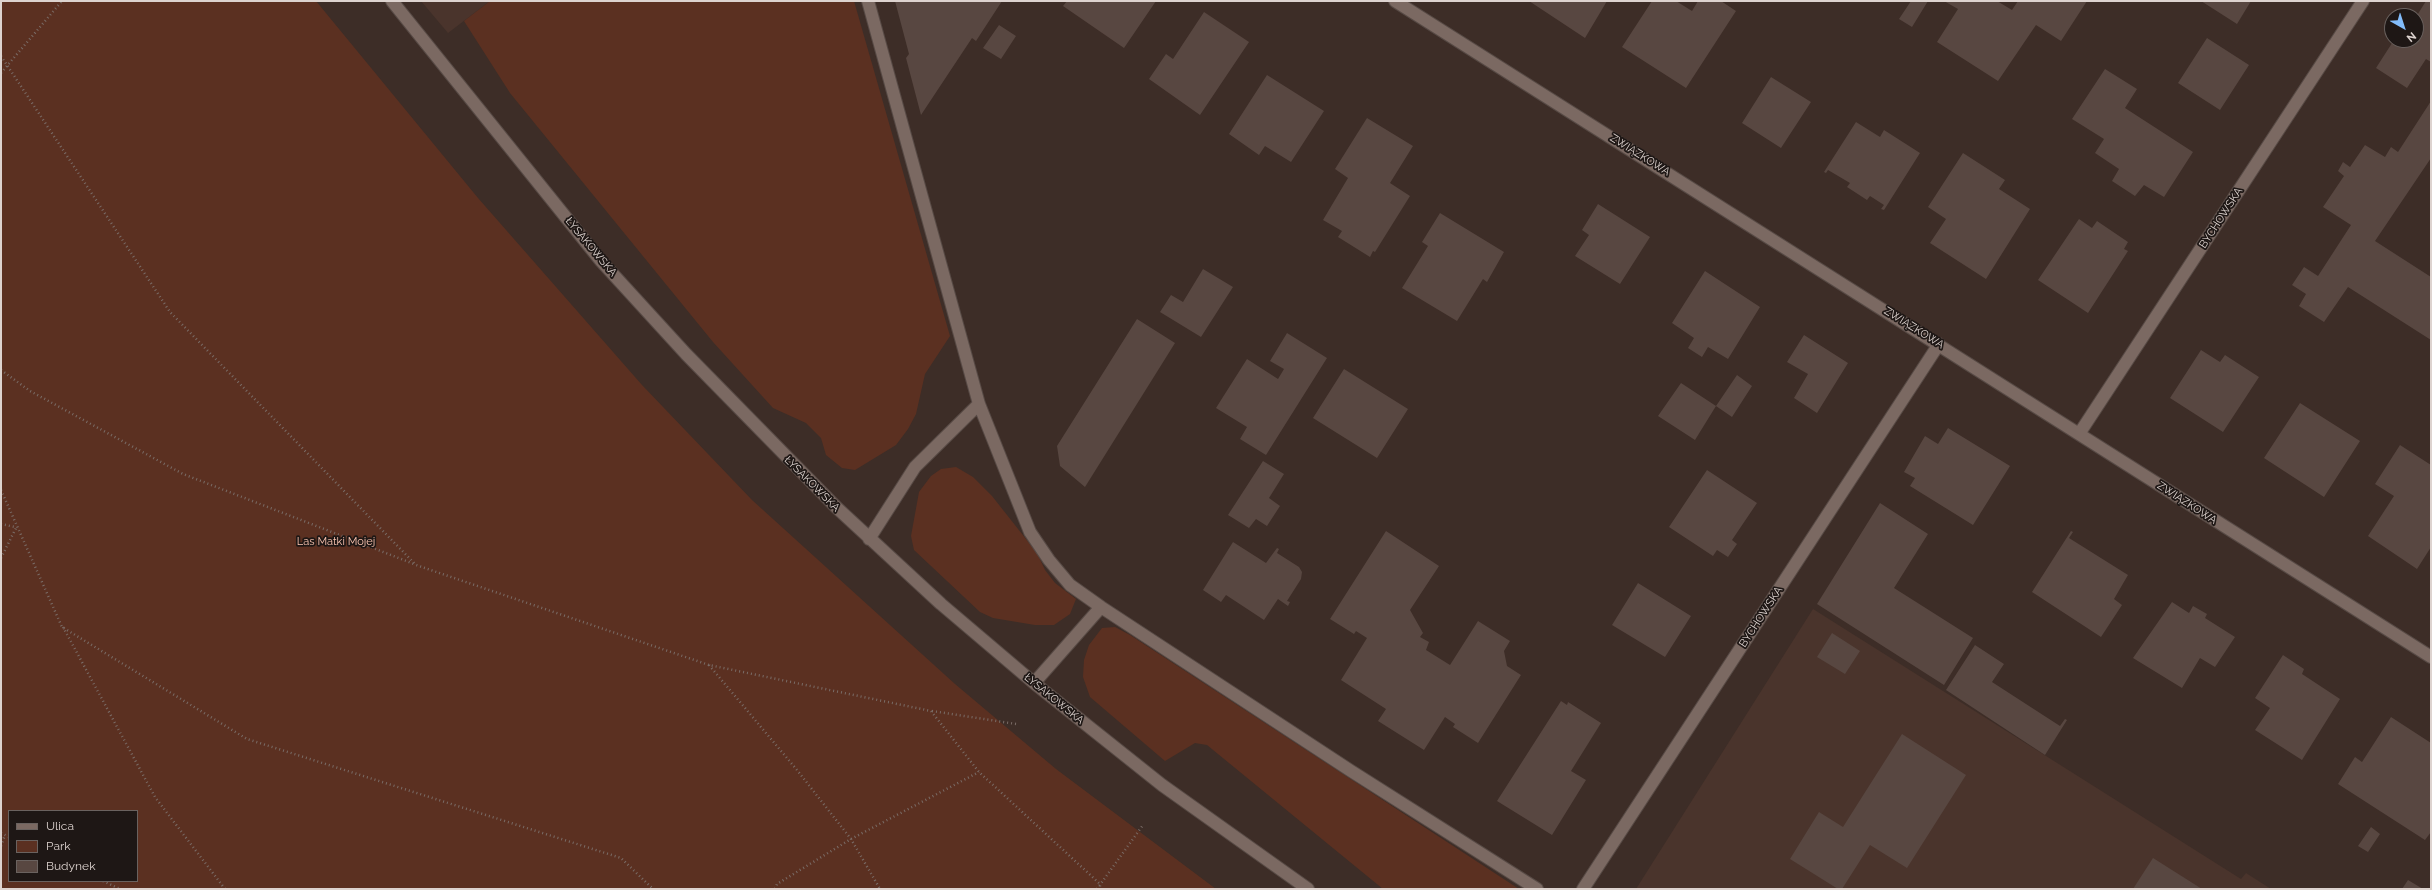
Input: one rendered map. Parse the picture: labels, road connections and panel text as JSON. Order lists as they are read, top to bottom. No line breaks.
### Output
{"streets":{"street":["ZWIĄZKOWA","BYCHOWSKA","ŁYSAKOWSKA"]},"crossings":[["ZWIĄZKOWA","BYCHOWSKA"]],"parks":["Las Matki Mojej"],"legend":["Ulica","Park","Budynek"],"north":"bottom right"}
